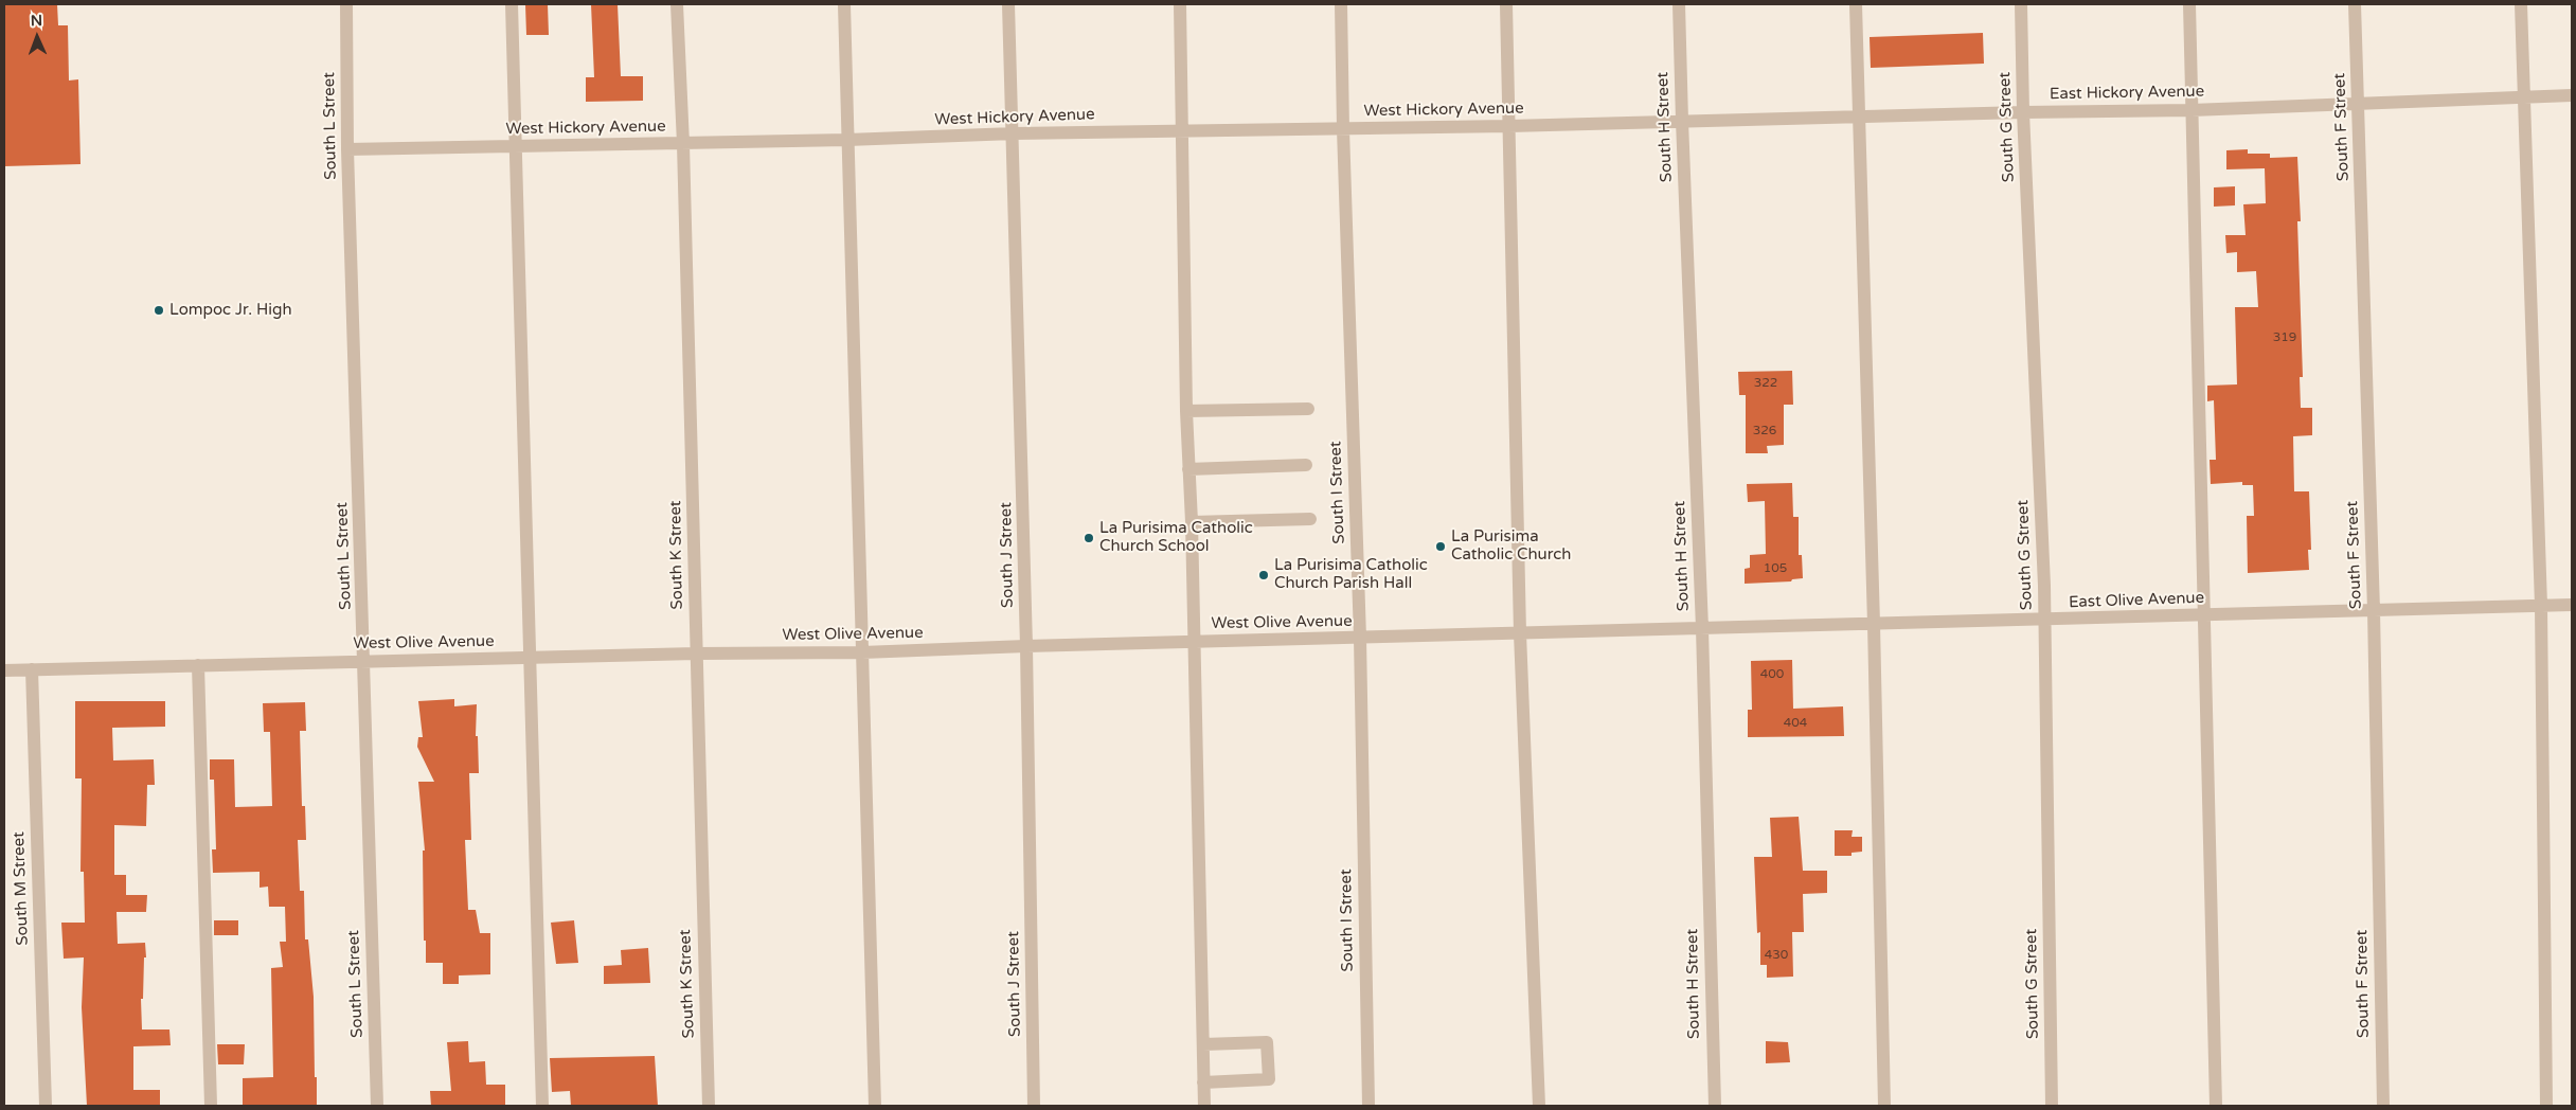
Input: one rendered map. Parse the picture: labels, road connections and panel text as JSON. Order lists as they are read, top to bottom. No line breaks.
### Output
{"streets":{"street":["East Hickory Avenue","West Hickory Avenue","South L Street","South H Street","South G Street","South F Street","South I Street","South K Street","South J Street","East Olive Avenue","West Olive Avenue","South M Street"]},"crossings":[["East Hickory Avenue","West Hickory Avenue"],["East Hickory Avenue","South H Street"],["East Hickory Avenue","South G Street"],["East Hickory Avenue","South F Street"],["West Hickory Avenue","South L Street"],["West Hickory Avenue","South H Street"],["West Hickory Avenue","South I Street"],["West Hickory Avenue","South K Street"],["West Hickory Avenue","South J Street"],["South L Street","West Olive Avenue"],["South H Street","East Olive Avenue"],["South H Street","West Olive Avenue"],["South G Street","East Olive Avenue"],["South F Street","East Olive Avenue"],["South I Street","West Olive Avenue"],["South K Street","West Olive Avenue"],["South J Street","West Olive Avenue"],["East Olive Avenue","West Olive Avenue"],["West Olive Avenue","South M Street"]],"places":["Lompoc Jr. High","La Purisima Catholic Church School","La Purisima Catholic Church","La Purisima Catholic Church Parish Hall"],"house_numbers":["319","322","326","105","400","404","430"],"north":"top"}
